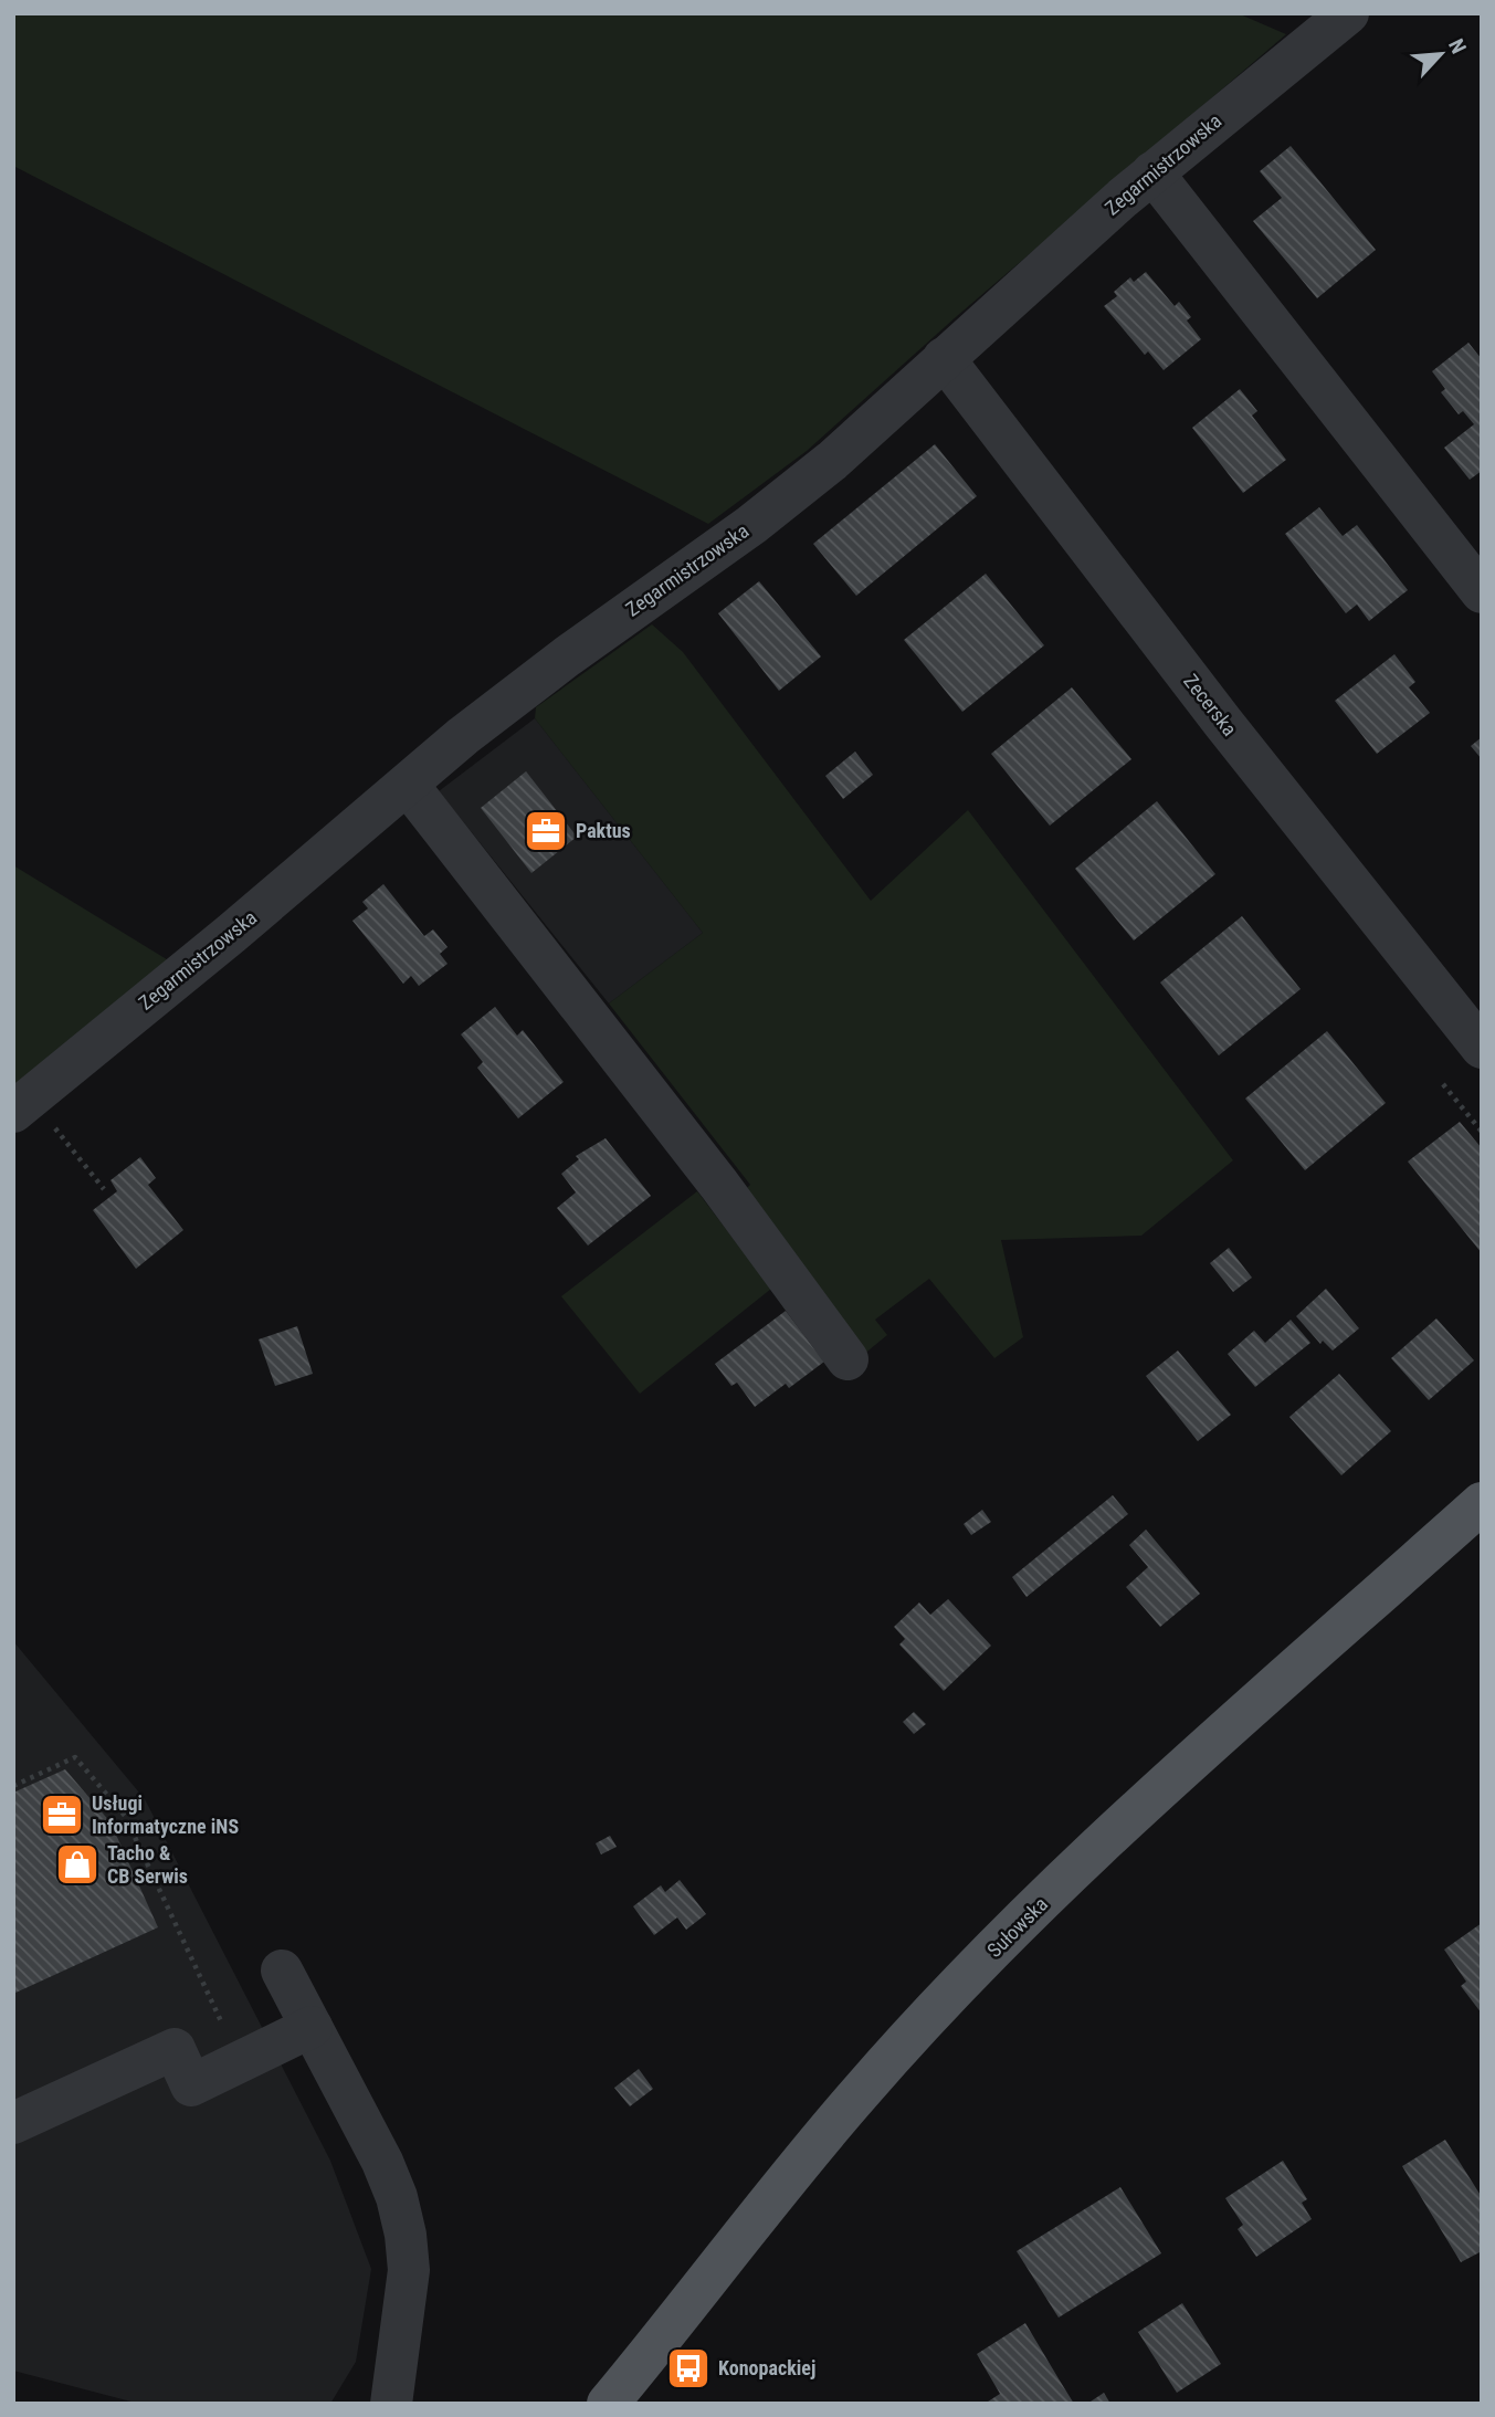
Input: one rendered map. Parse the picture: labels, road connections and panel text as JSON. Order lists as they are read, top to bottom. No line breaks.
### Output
{"streets":{"main road":["Sułowska"],"street":["Zegarmistrzowska","Zecerska"]},"crossings":[["Zegarmistrzowska","Zecerska"]],"places":{"office":["Paktus","Usługi Informatyczne iNS"],"shop":["Tacho & CB Serwis"],"bus stop":["Konopackiej"]},"north":"top right"}
